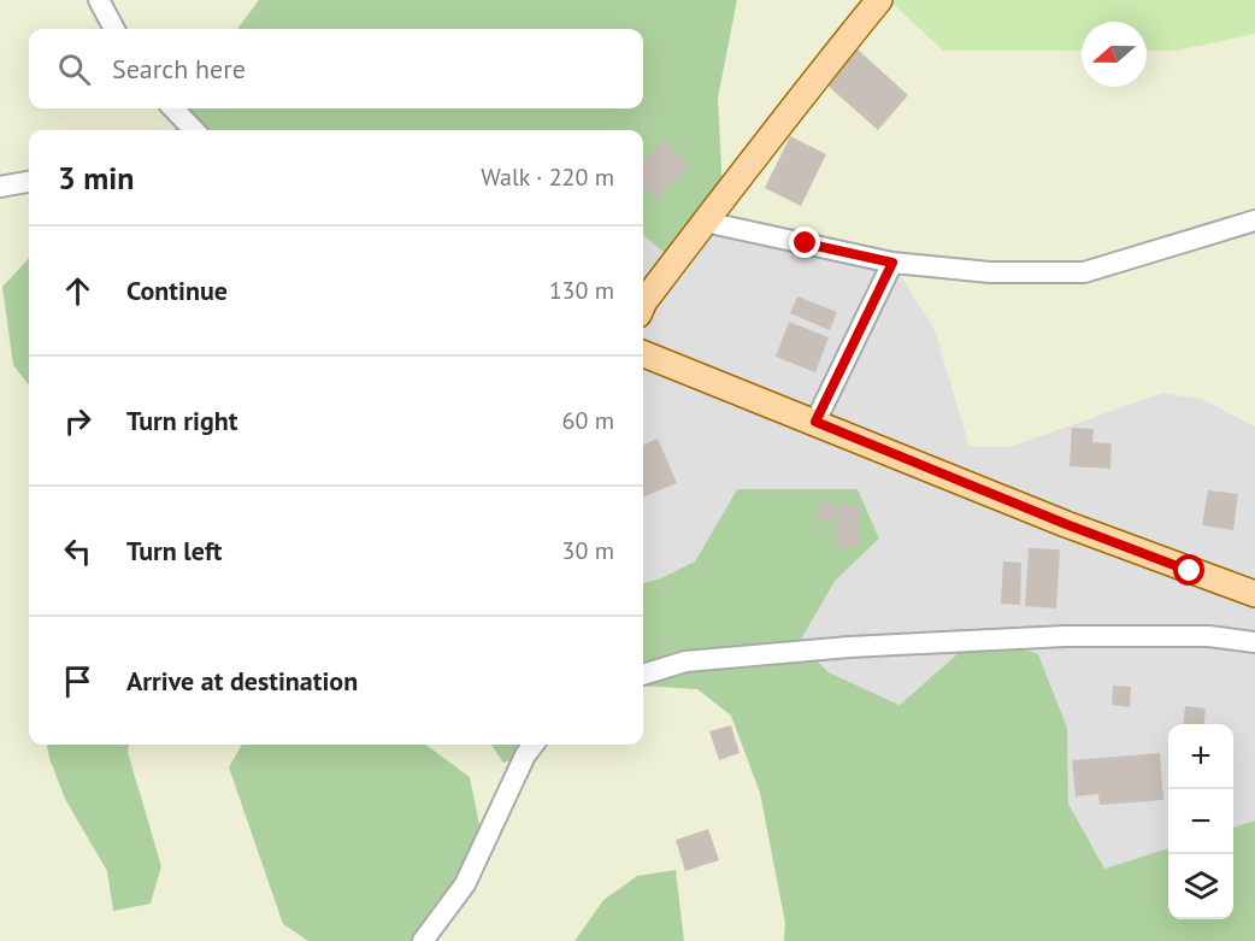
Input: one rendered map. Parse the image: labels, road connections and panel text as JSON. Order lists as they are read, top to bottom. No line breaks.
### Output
{"north":"left","page":{"search":"Search here","heading":["3 min","Walk · 220 m"],"list":[["Continue","130 m"],["Turn right","60 m"],["Turn left","30 m"],"Arrive at destination"],"map_buttons":["+","−"]}}
